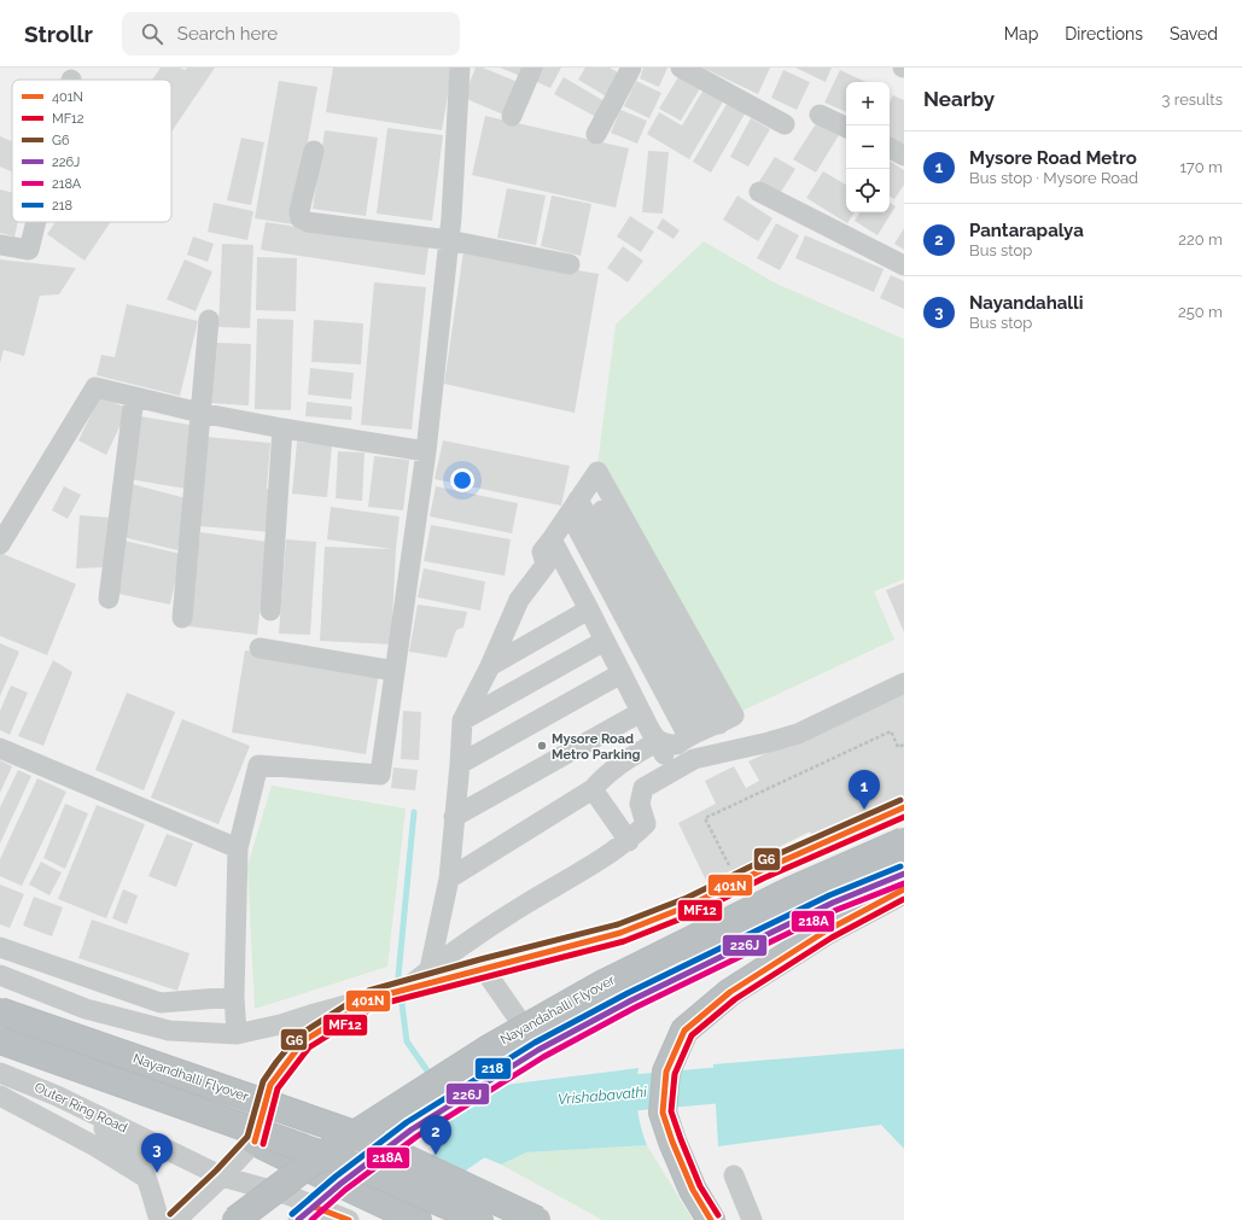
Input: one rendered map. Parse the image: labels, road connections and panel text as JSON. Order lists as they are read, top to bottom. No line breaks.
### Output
{"streets":{"highway":["Nayandahalli Flyover","Nayandhalli Flyover"],"street":["Outer Ring Road"]},"water":["Vrishabavathi"],"places":["Mysore Road Metro Parking"],"lines":["transit line G6","transit line 401N","transit line MF12","transit line 218","transit line 226J","transit line 218A"],"legend":["401N","MF12","G6","226J","218A","218"],"page":{"header":"Strollr","search":"Search here","nav":["Map","Directions","Saved"],"heading":["Nearby","3 results"],"map_buttons":["+","−"],"list":[{"mark":"1","name":"Mysore Road Metro","note":"Bus stop · Mysore Road","value":"170 m"},{"mark":"2","name":"Pantarapalya","note":"Bus stop","value":"220 m"},{"mark":"3","name":"Nayandahalli","note":"Bus stop","value":"250 m"}],"pins":["1","2","3"]}}
